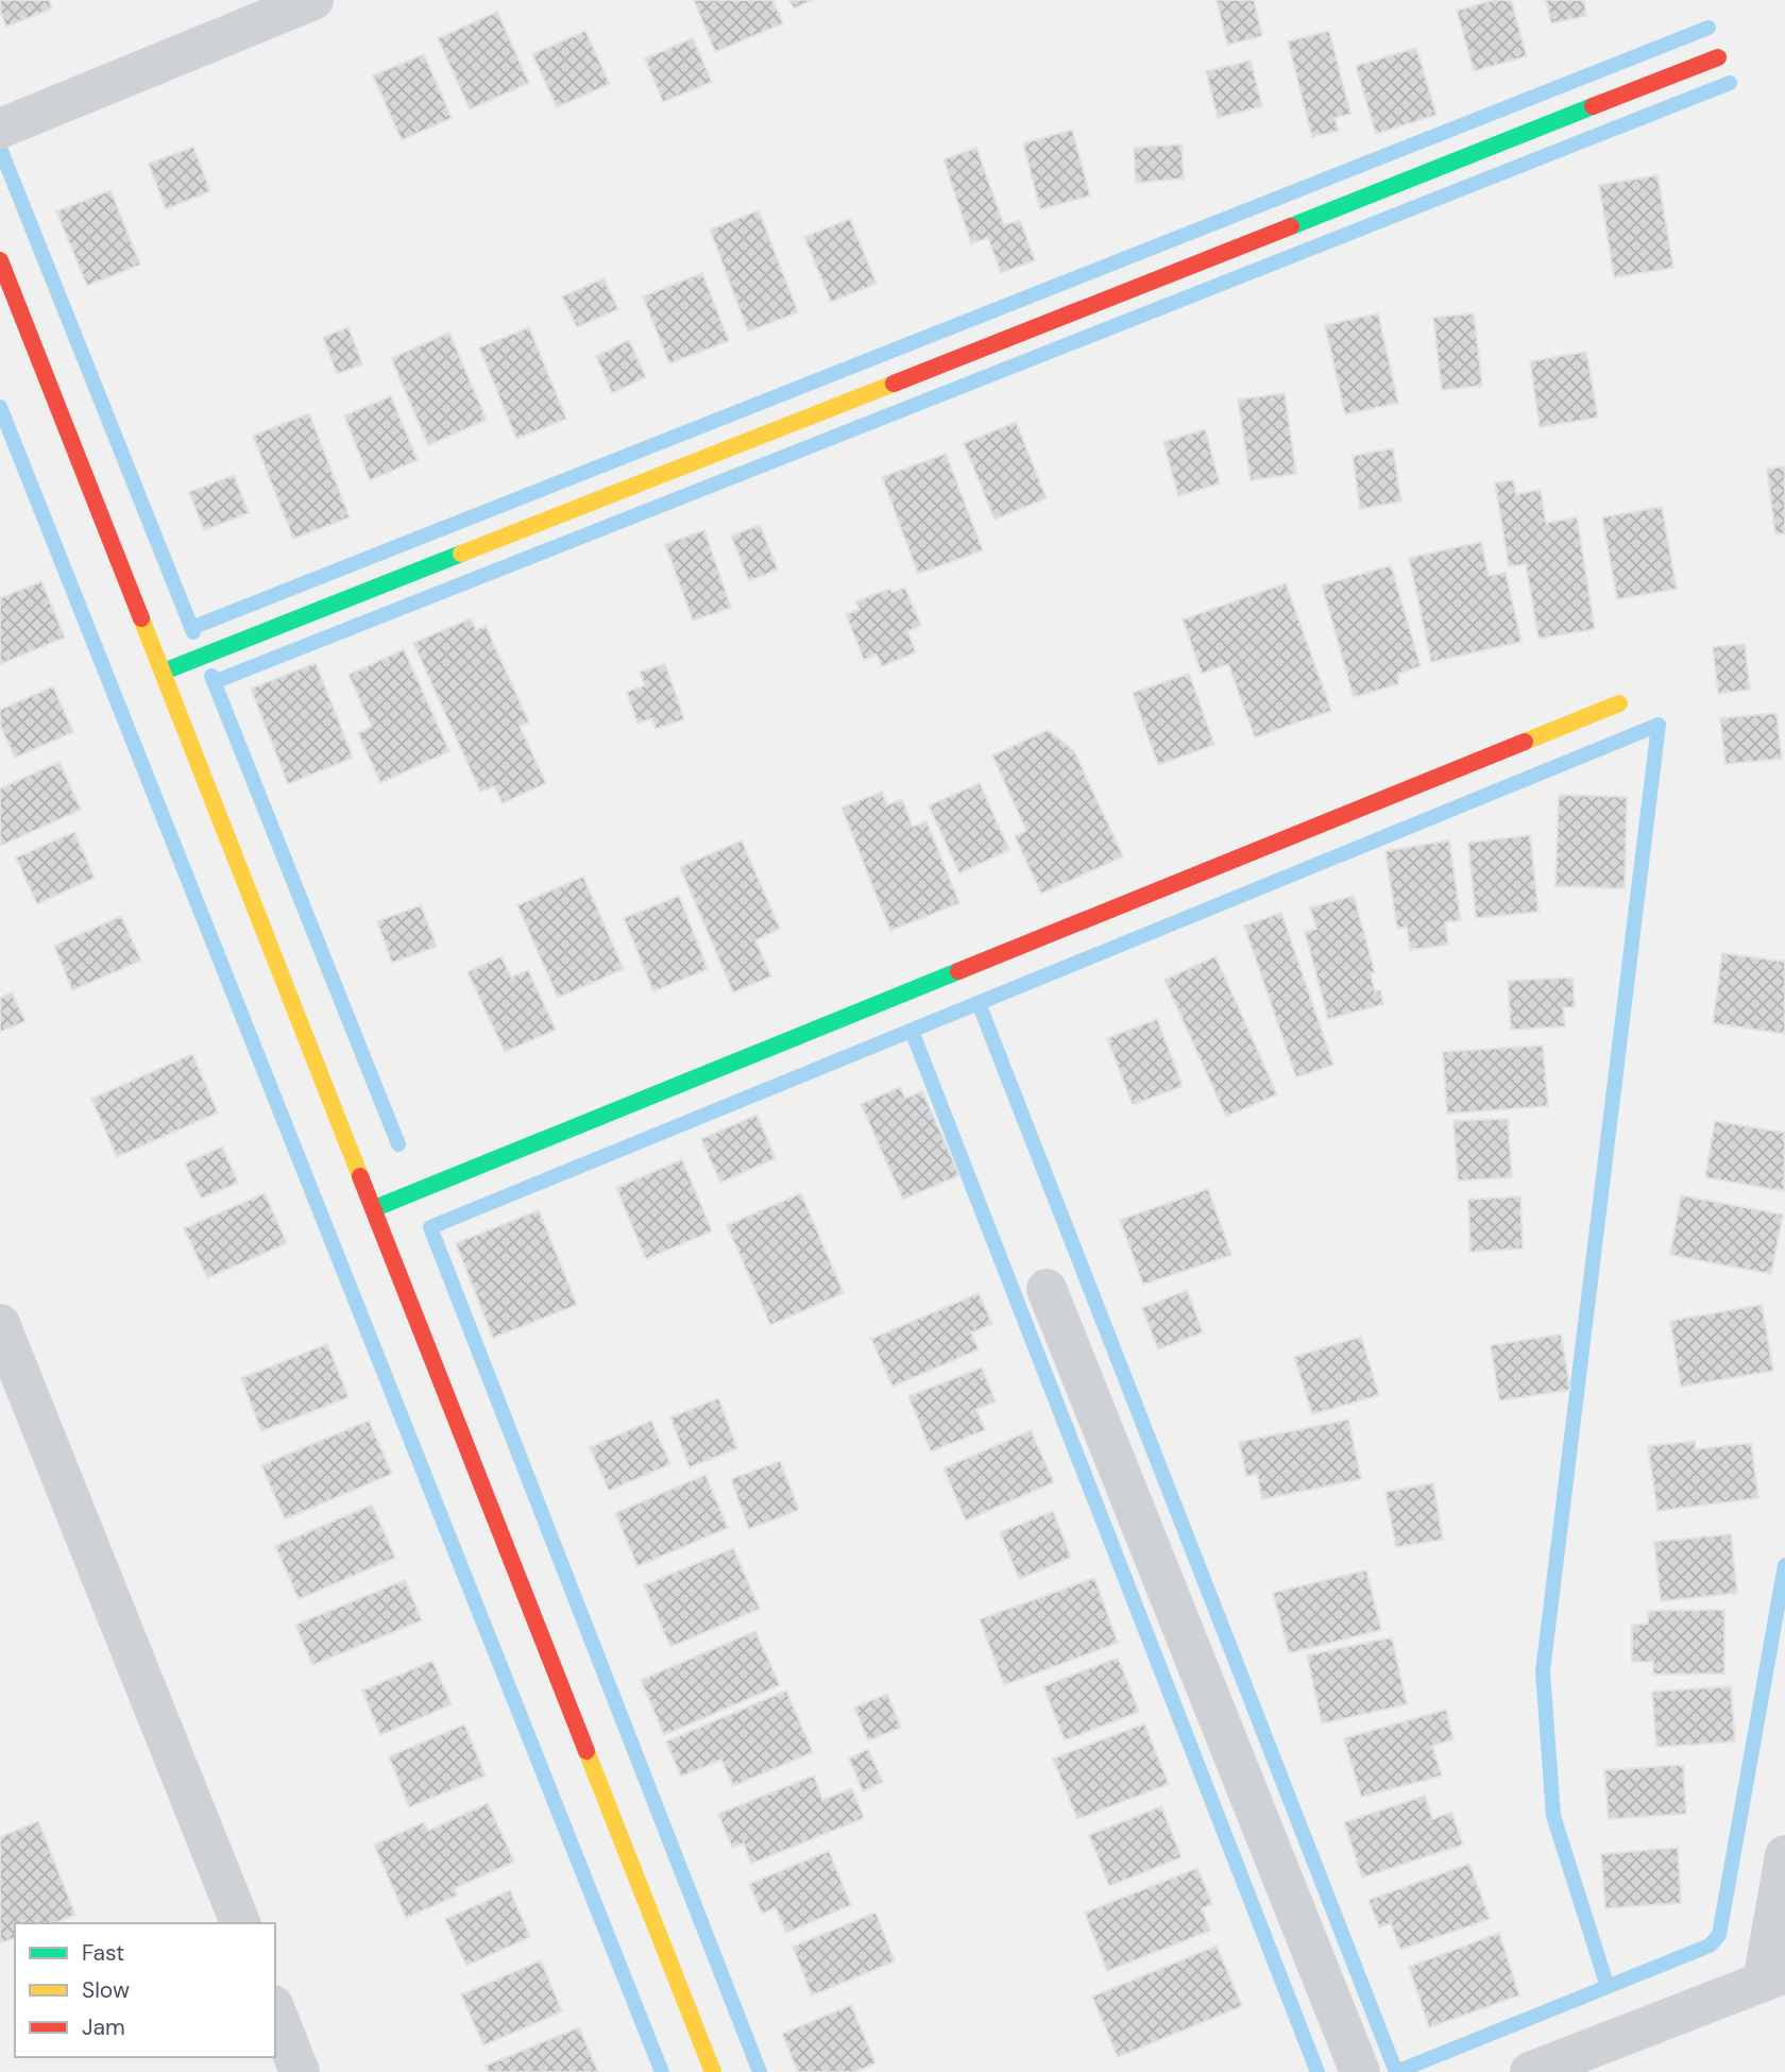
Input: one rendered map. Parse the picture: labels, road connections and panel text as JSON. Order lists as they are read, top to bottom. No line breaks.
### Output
{"legend":["Fast","Slow","Jam"]}
